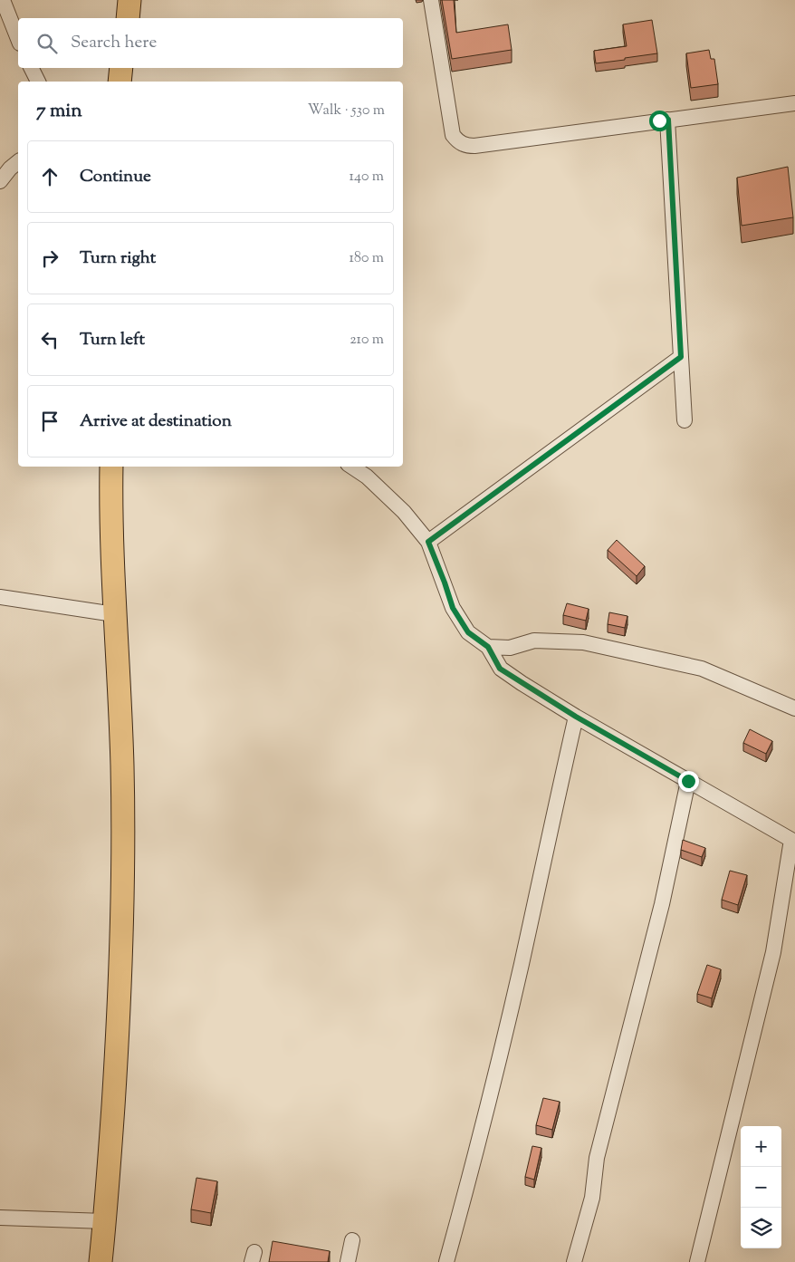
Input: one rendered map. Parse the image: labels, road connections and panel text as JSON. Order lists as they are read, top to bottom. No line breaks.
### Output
{"page":{"search":"Search here","heading":["7 min","Walk · 530 m"],"list":[["Continue","140 m"],["Turn right","180 m"],["Turn left","210 m"],"Arrive at destination"],"map_buttons":["+","−"]}}
